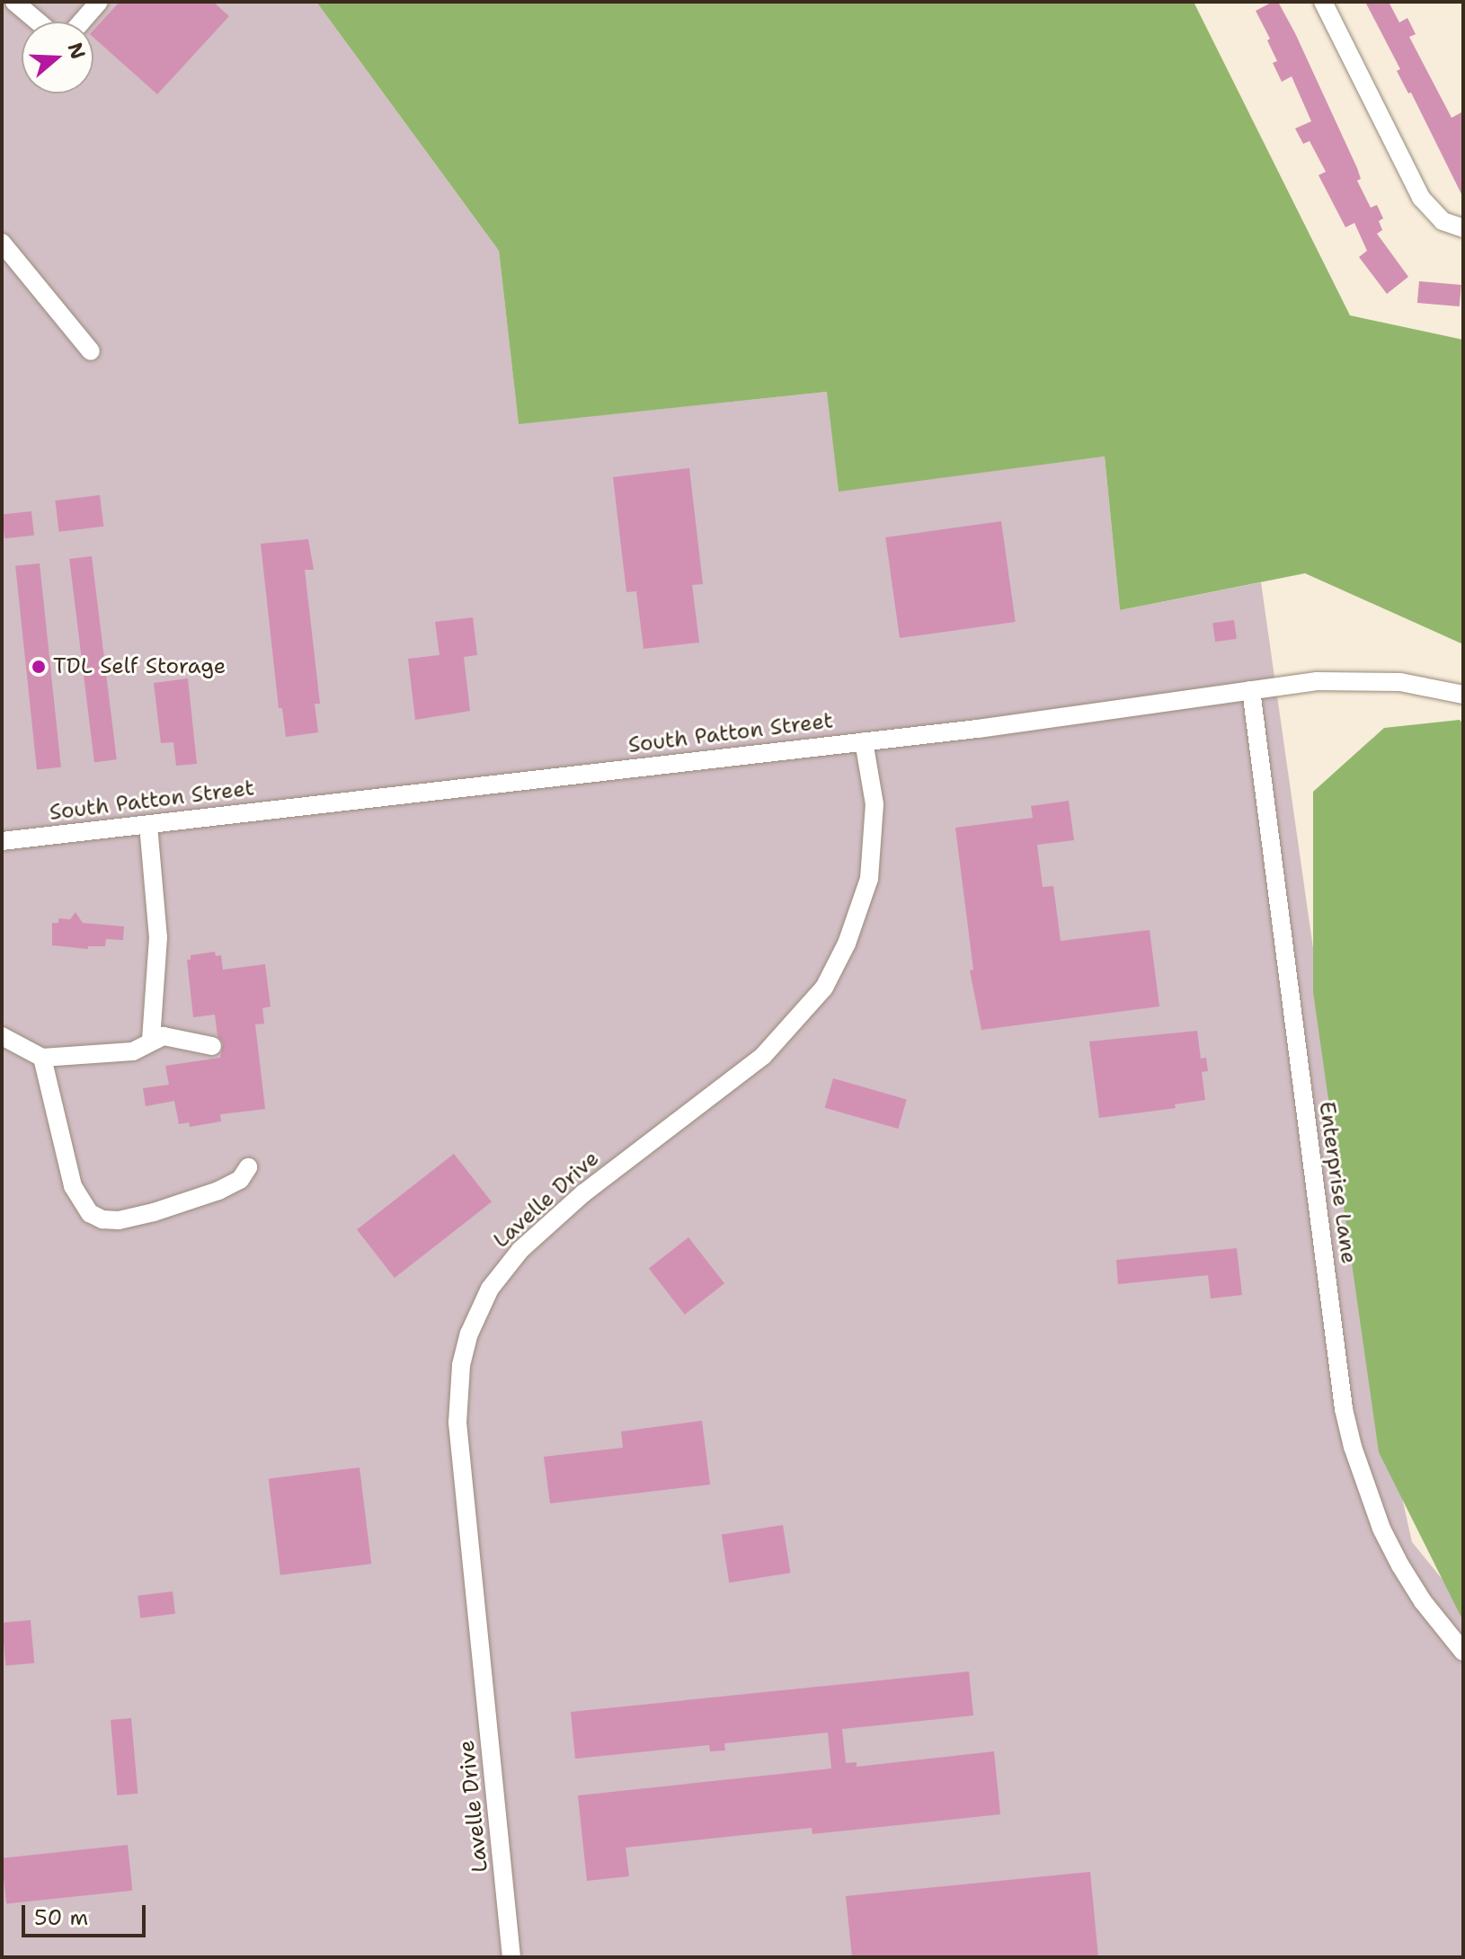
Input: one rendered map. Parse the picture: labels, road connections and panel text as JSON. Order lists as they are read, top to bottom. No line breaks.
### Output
{"streets":{"street":["South Patton Street","Enterprise Lane","Lavelle Drive"]},"crossings":[["South Patton Street","Enterprise Lane"],["South Patton Street","Lavelle Drive"]],"places":["TDL Self Storage"],"scale_bar":"50 m","north":"right"}
